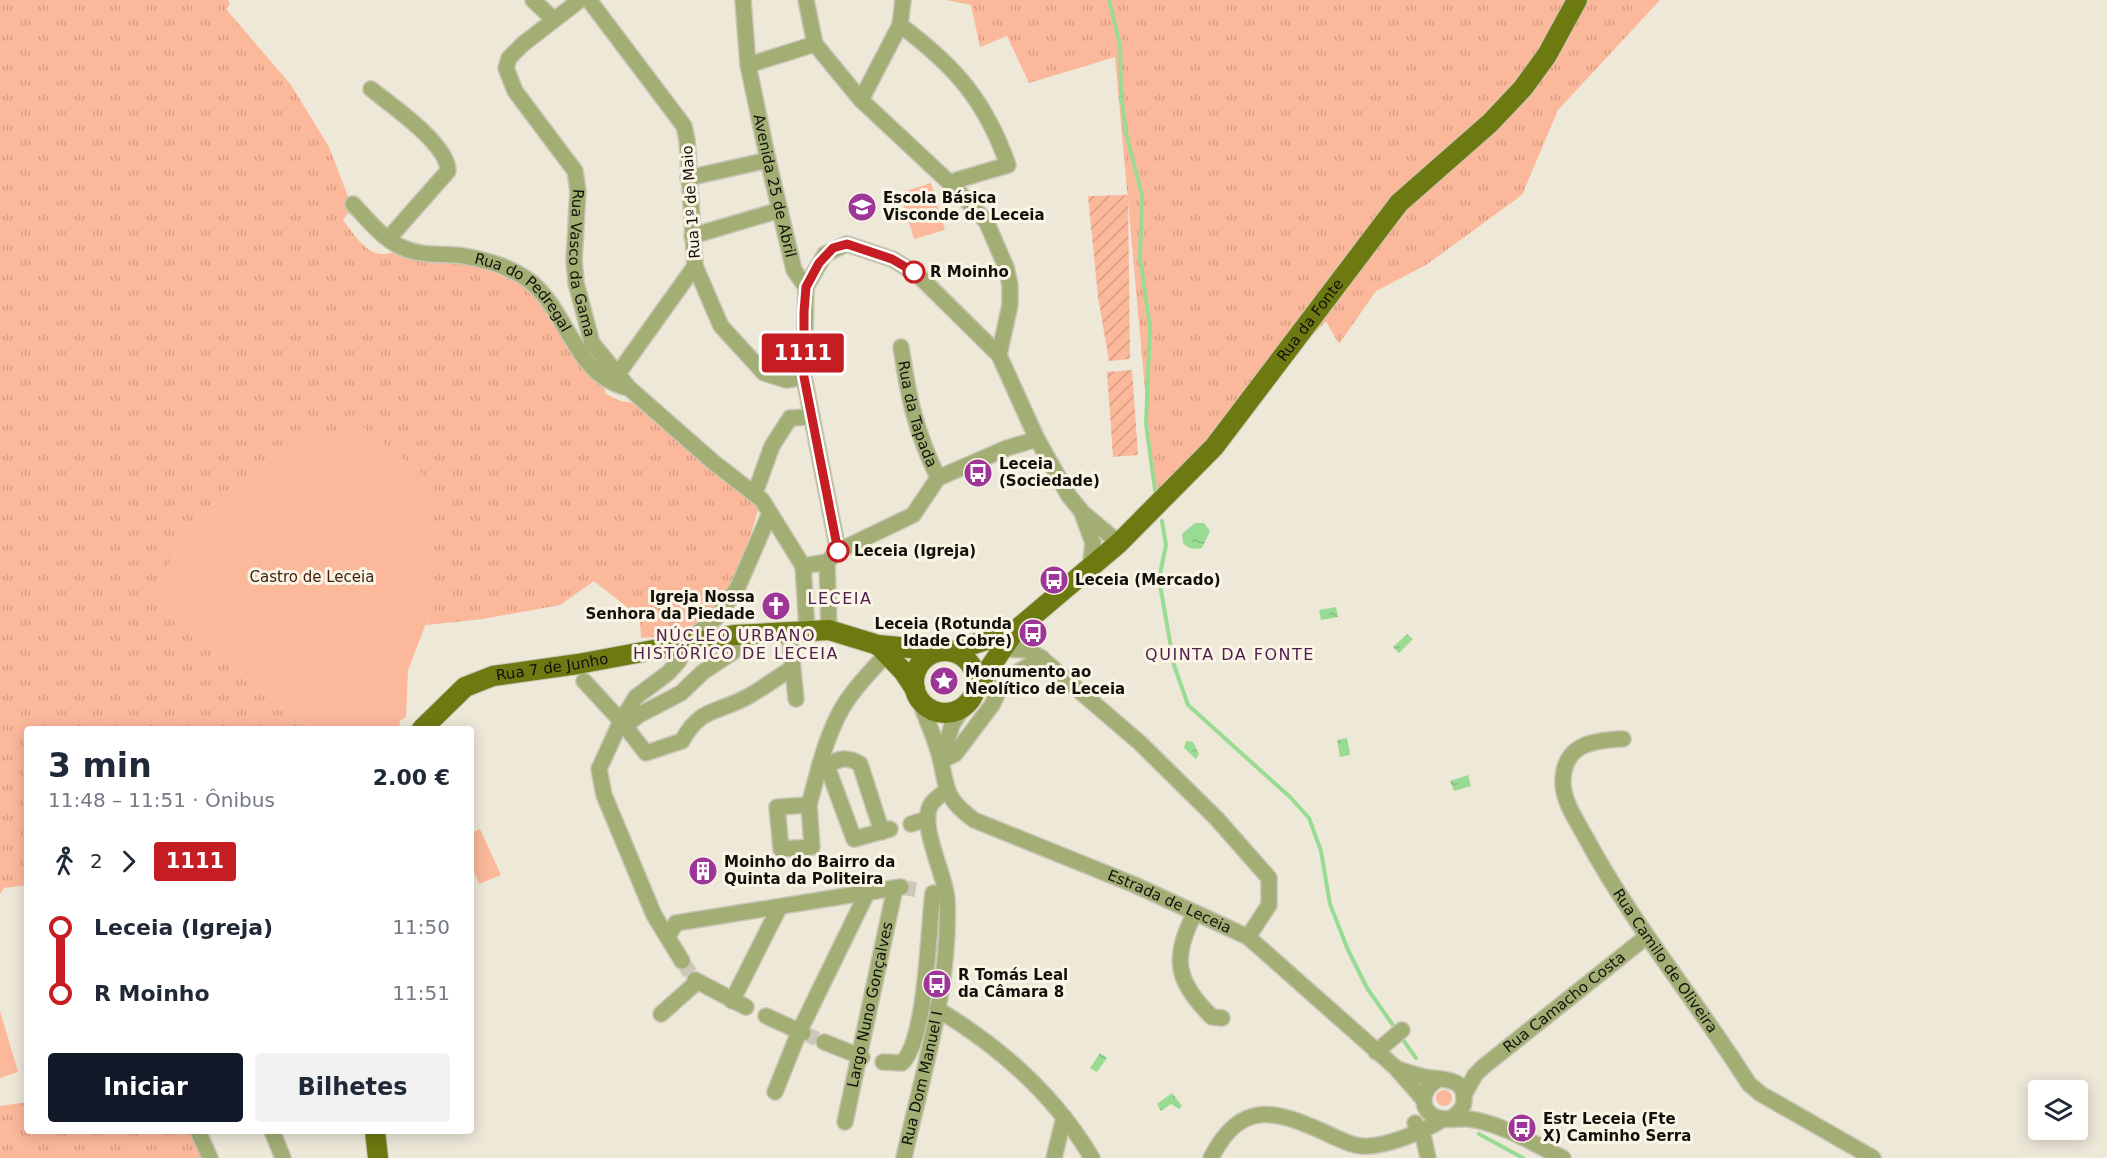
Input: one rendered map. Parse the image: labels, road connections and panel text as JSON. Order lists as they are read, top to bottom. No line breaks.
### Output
{"streets":{"main road":["Rua da Fonte","Rua 7 de Junho"],"street":["Avenida 25 de Abril","Rua 1º de Maio","Rua Vasco da Gama","Rua do Pedregal","Rua da Tapada","Estrada de Leceia","Rua Camilo de Oliveira","Rua Camacho Costa","Largo Nuno Gonçalves","Rua Dom Manuel I"]},"crossings":[["Avenida 25 de Abril","Rua 7 de Junho"],["Rua 1º de Maio","Rua Vasco da Gama"],["Rua Vasco da Gama","Rua do Pedregal"],["Estrada de Leceia","Rua Camacho Costa"],["Rua Camilo de Oliveira","Rua Camacho Costa"]],"districts":["LECEIA","NÚCLEO URBANO HISTÓRICO DE LECEIA","QUINTA DA FONTE"],"parks":["Castro de Leceia"],"places":{"school or university":["Escola Básica Visconde de Leceia"],"other":["R Moinho","Leceia (Igreja)"],"bus stop":["Leceia (Sociedade)","Leceia (Mercado)","Leceia (Rotunda Idade Cobre)","R Tomás Leal da Câmara 8","Estr Leceia (Fte X) Caminho Serra"],"church":["Igreja Nossa Senhora da Piedade"],"place":["Monumento ao Neolítico de Leceia"],"building":["Moinho do Bairro da Quinta da Politeira"]},"lines":["bus line 1111"],"page":{"on_map":"1111","heading":["3 min","11:48 – 11:51 · Ônibus","2.00 €"],"legs":["2","1111"],"list":[{"name":"Leceia (Igreja)","value":"11:50"},{"name":"R Moinho","value":"11:51"}],"buttons":["Iniciar","Bilhetes"]}}
